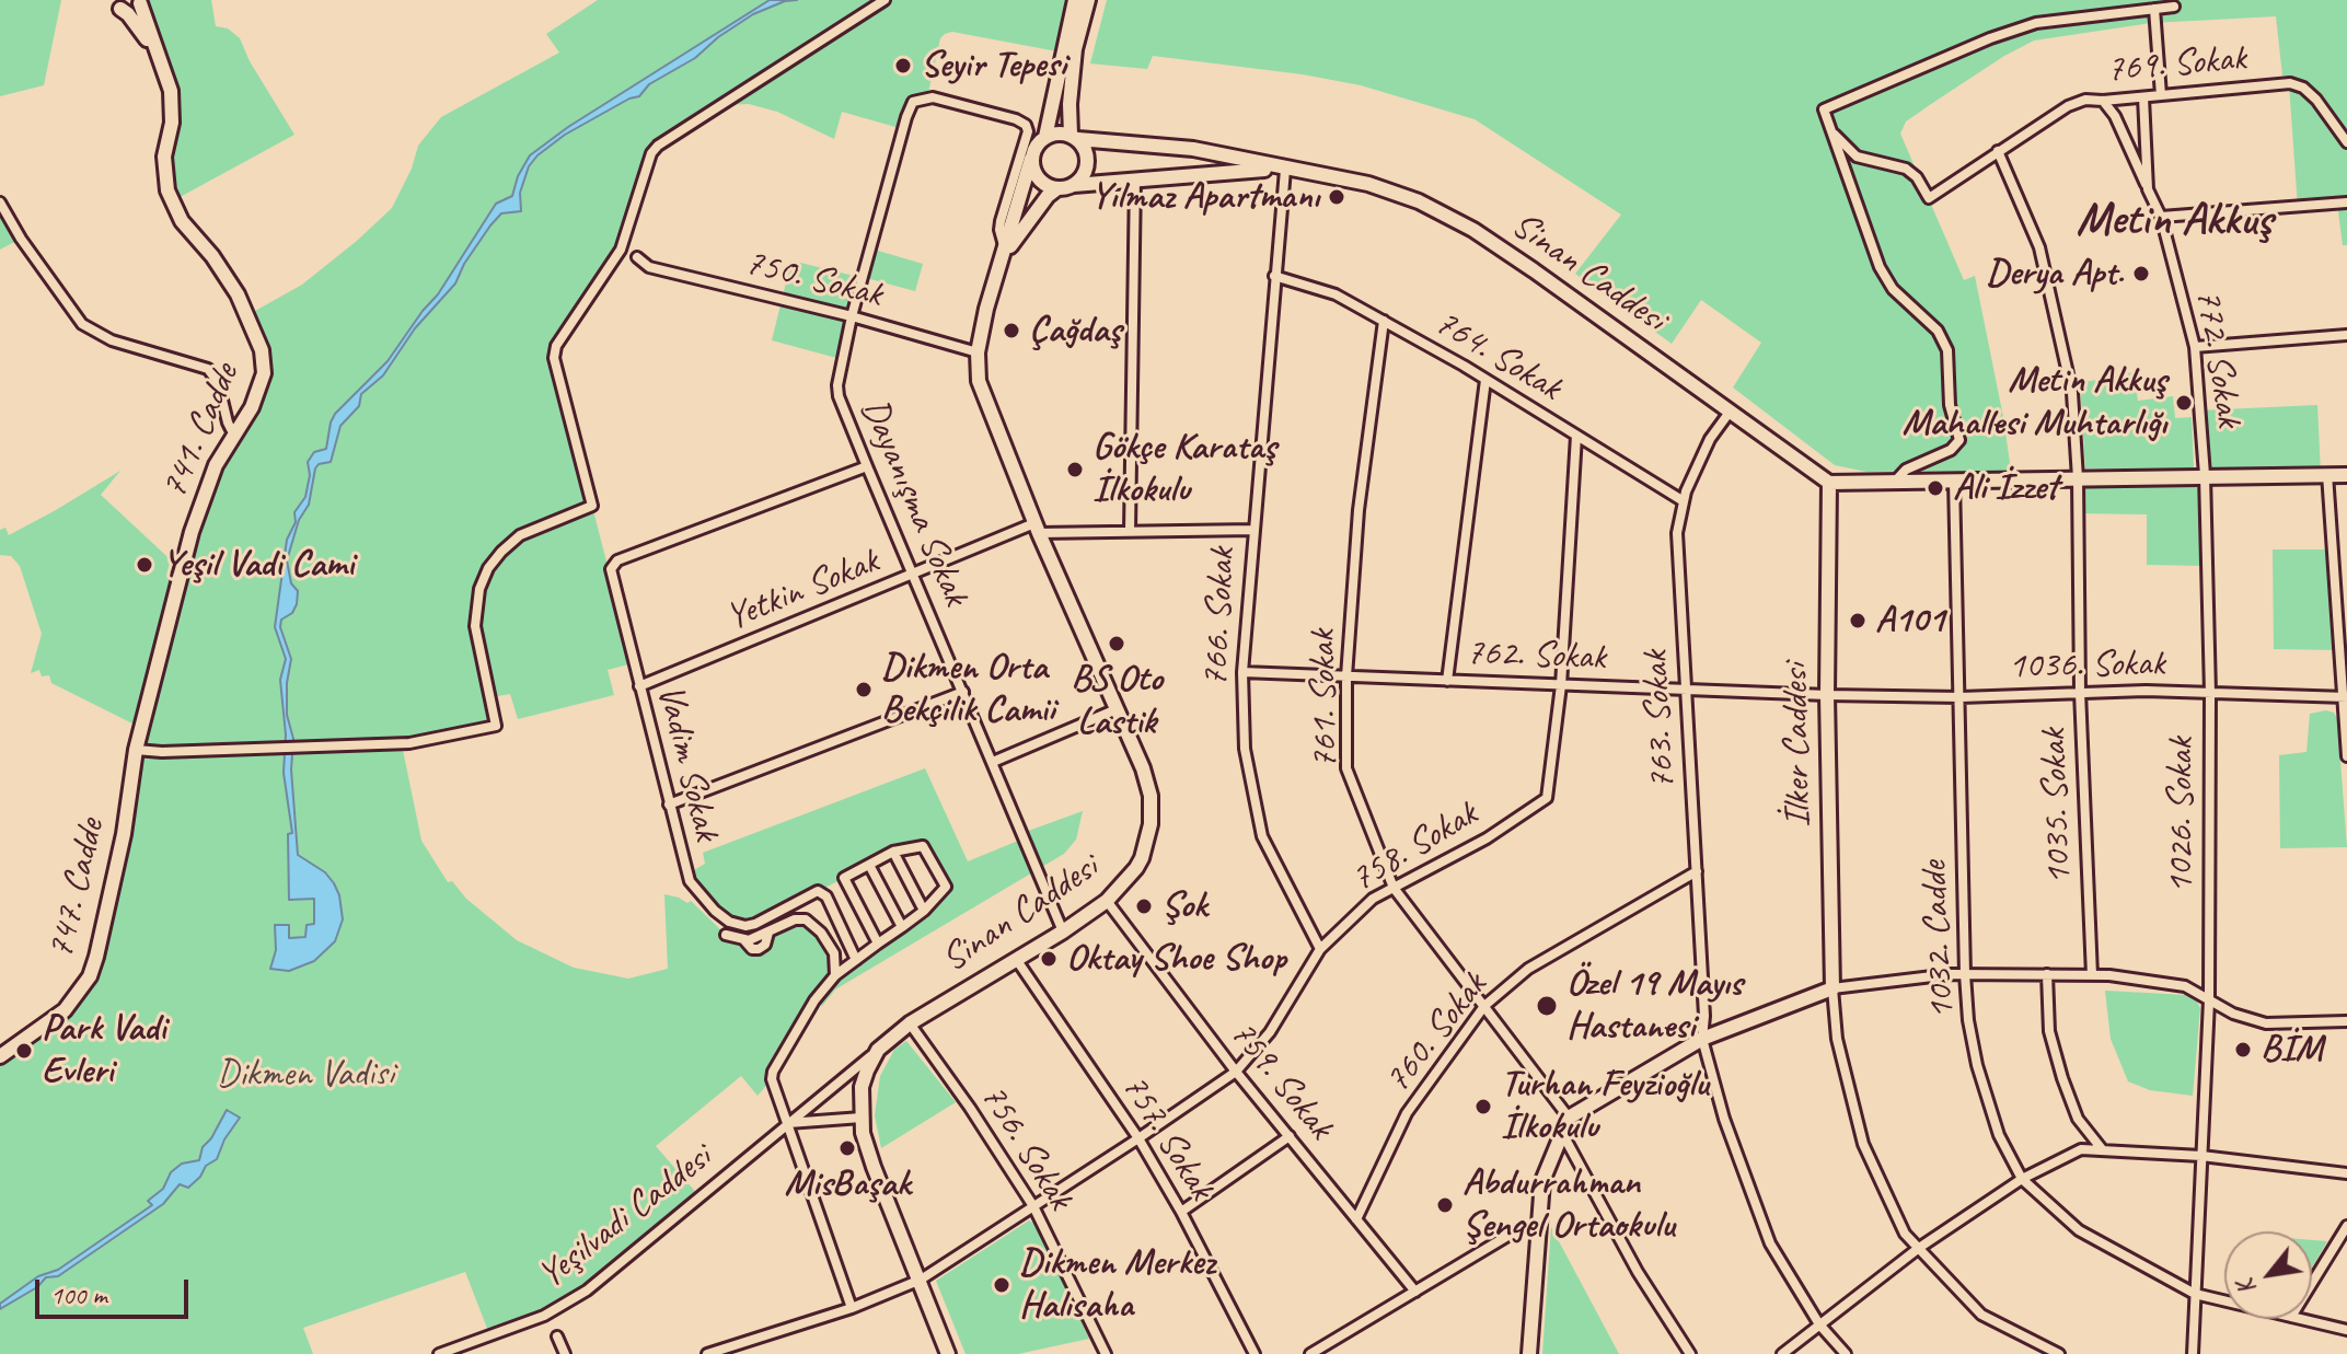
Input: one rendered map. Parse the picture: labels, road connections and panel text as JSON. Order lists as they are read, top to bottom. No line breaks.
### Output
{"streets":{"main road":["Sinan Caddesi","741. Cadde","İlker Caddesi","747. Cadde"],"street":["769. Sokak","750. Sokak","764. Sokak","772. Sokak","Dayanışma Sokak","Yetkin Sokak","766. Sokak","762. Sokak","1036. Sokak","761. Sokak","763. Sokak","Vadim Sokak","1035. Sokak","1026. Sokak","758. Sokak","1032. Cadde","760. Sokak","759. Sokak","757. Sokak","756. Sokak","Yeşilvadi Caddesi"]},"crossings":[["769. Sokak","772. Sokak"],["769. Sokak","1035. Sokak"],["Sinan Caddesi","750. Sokak"],["Sinan Caddesi","Dayanışma Sokak"],["Sinan Caddesi","Yetkin Sokak"],["Sinan Caddesi","766. Sokak"],["Sinan Caddesi","763. Sokak"],["Sinan Caddesi","İlker Caddesi"],["Sinan Caddesi","758. Sokak"],["Sinan Caddesi","759. Sokak"],["Sinan Caddesi","757. Sokak"],["Sinan Caddesi","756. Sokak"],["Sinan Caddesi","Yeşilvadi Caddesi"],["750. Sokak","Dayanışma Sokak"],["764. Sokak","766. Sokak"],["764. Sokak","761. Sokak"],["764. Sokak","763. Sokak"],["764. Sokak","758. Sokak"],["772. Sokak","1026. Sokak"],["741. Cadde","747. Cadde"],["Dayanışma Sokak","Yetkin Sokak"],["Dayanışma Sokak","Vadim Sokak"],["Yetkin Sokak","Vadim Sokak"],["766. Sokak","762. Sokak"],["766. Sokak","758. Sokak"],["762. Sokak","1036. Sokak"],["762. Sokak","761. Sokak"],["762. Sokak","763. Sokak"],["762. Sokak","İlker Caddesi"],["762. Sokak","758. Sokak"],["1036. Sokak","İlker Caddesi"],["1036. Sokak","1035. Sokak"],["1036. Sokak","1026. Sokak"],["1036. Sokak","1032. Cadde"],["761. Sokak","758. Sokak"],["761. Sokak","760. Sokak"],["763. Sokak","760. Sokak"],["1026. Sokak","1032. Cadde"],["758. Sokak","759. Sokak"],["758. Sokak","757. Sokak"],["758. Sokak","756. Sokak"],["760. Sokak","759. Sokak"]],"districts":["Metin Akkuş"],"parks":["Dikmen Vadisi"],"places":["Seyir Tepesi","Yılmaz Apartmanı","Derya Apt.","Çağdaş","Metin Akkuş Mahallesi Muhtarlığı","Gökçe Karataş İlkokulu","Ali İzzet","Yeşil Vadi Cami","A101","BS Oto Lastik","Dikmen Orta Bekçilik Camii","Şok","Oktay Shoe Shop","Özel 19 Mayıs Hastanesi","BİM","Park Vadi Evleri","Turhan Feyzioğlu İlkokulu","MisBaşak","Abdurrahman Şengel Ortaokulu","Dikmen Merkez Halısaha"],"scale_bar":"100 m","north":"bottom left"}
